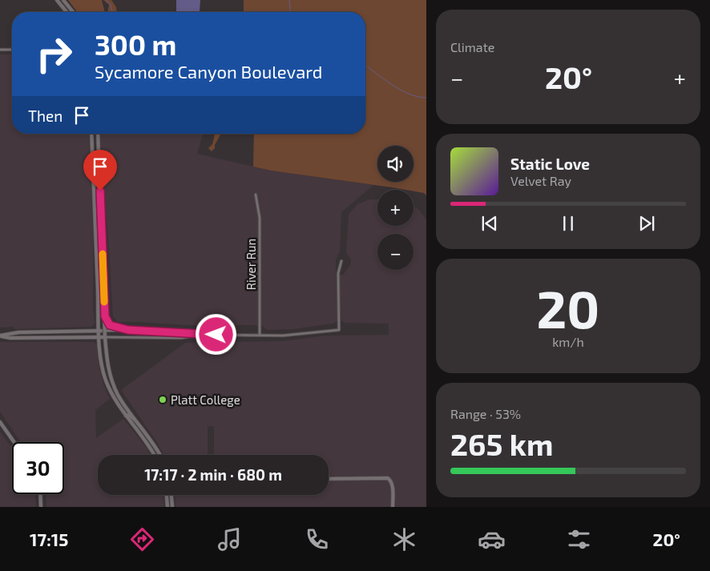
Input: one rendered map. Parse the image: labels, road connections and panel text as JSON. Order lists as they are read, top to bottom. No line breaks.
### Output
{"streets":{"street":["River Run"]},"places":["Platt College"],"page":{"tile":["Climate",["20","km/h"],["Range · 53%","265 km"]],"turn":["300 m","Sycamore Canyon Boulevard"],"heat":["−","20°","+"],"then":"Then","map_buttons":["+","−"],"song":["Static Love","Velvet Ray"],"limit":"30","trip":"17:17 · 2 min · 680 m","tabs":["17:15","20°"]}}
